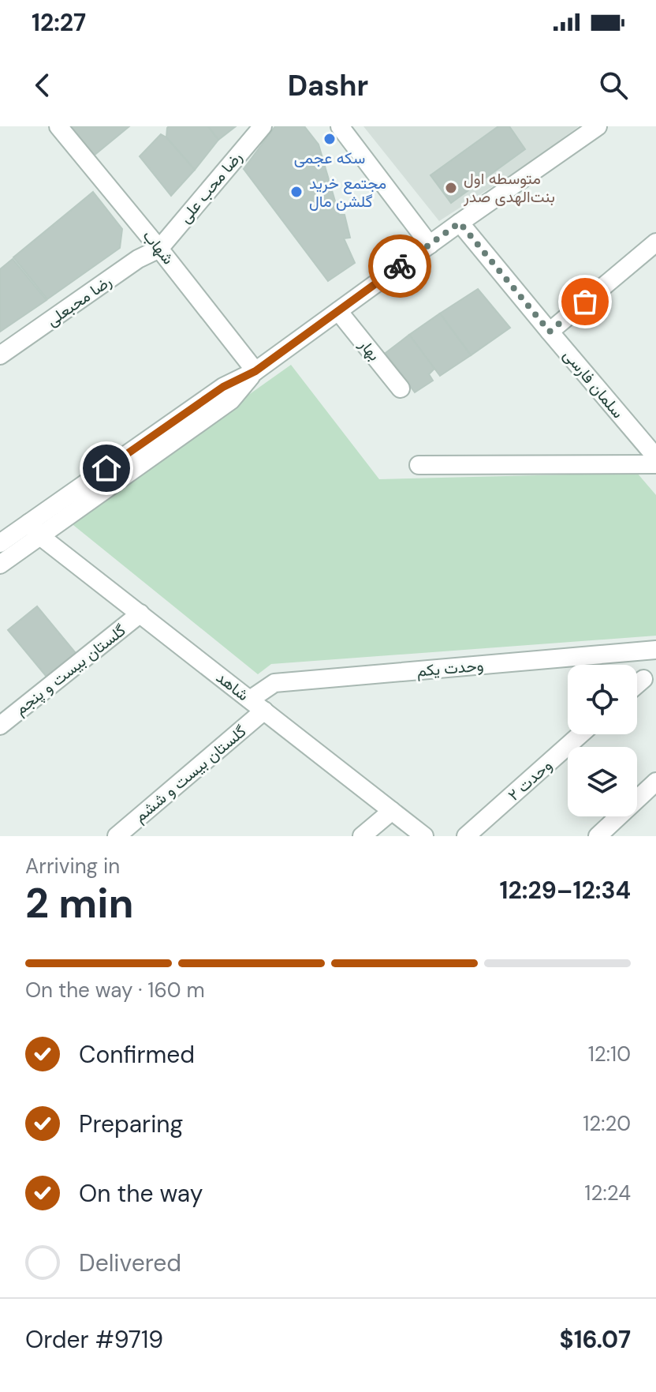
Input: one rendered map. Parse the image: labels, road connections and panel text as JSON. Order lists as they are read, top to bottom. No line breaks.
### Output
{"streets":{"street":["رضا محب علی","شهاب","رضا محبعلی","بهار","سلمان فارسی","وحدت یکم","گلستان بیست و پنجم","شاهد","گلستان بیست و ششم","وحدت ۲"]},"crossings":[["رضا محب علی","شهاب"],["رضا محب علی","رضا محبعلی"],["شهاب","رضا محبعلی"],["وحدت یکم","شاهد"],["وحدت یکم","گلستان بیست و ششم"],["گلستان بیست و پنجم","شاهد"],["شاهد","گلستان بیست و ششم"]],"places":["سکه عجمی","متوسطه اول بنت‌الهدی صدر","مجتمع خرید گلشن مال"],"page":{"status":"12:27","header":"Dashr","heading":["2 min","Arriving in","12:29–12:34"],"panel":["Order #9719","$16.07"],"bar":"On the way · 160 m","list":[["Confirmed","12:10"],["Preparing","12:20"],["On the way","12:24"],"Delivered"]}}
